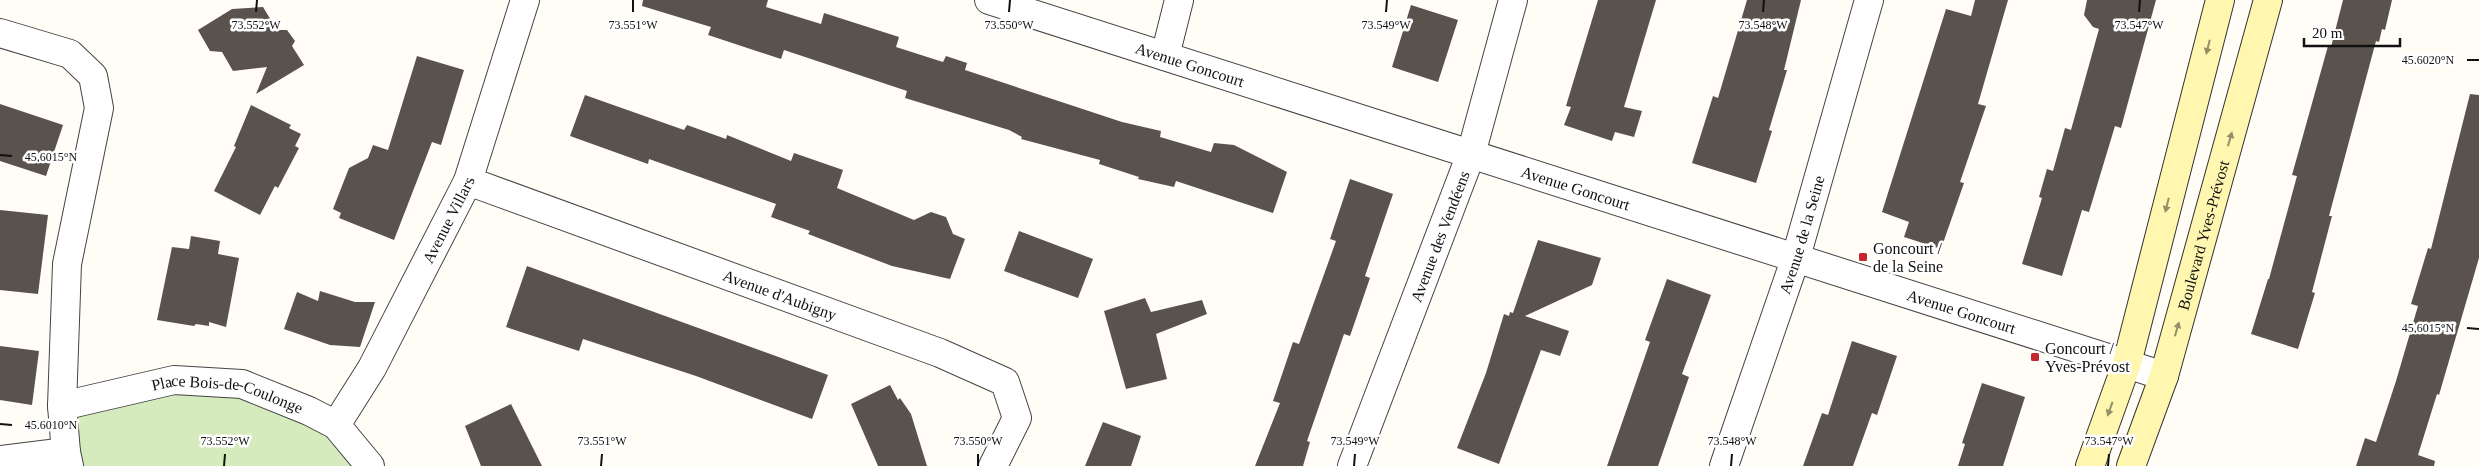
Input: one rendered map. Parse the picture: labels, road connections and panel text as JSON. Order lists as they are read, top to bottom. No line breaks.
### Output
{"streets":{"street":["Avenue Goncourt","Avenue Villars","Boulevard Yves-Prévost","Avenue des Vendéens","Avenue de la Seine","Avenue d'Aubigny","Place Bois-de-Coulonge"]},"crossings":[["Avenue Goncourt","Boulevard Yves-Prévost"],["Avenue Goncourt","Avenue des Vendéens"],["Avenue Goncourt","Avenue de la Seine"],["Avenue Villars","Avenue d'Aubigny"],["Avenue Villars","Place Bois-de-Coulonge"]],"places":{"transit":["Goncourt / de la Seine","Goncourt / Yves-Prévost"]},"scale_bar":"20 m","coordinates":["73.552°W","73.551°W","73.550°W","73.549°W","73.548°W","73.547°W","45.6020°N","45.6015°N","45.6010°N"]}
